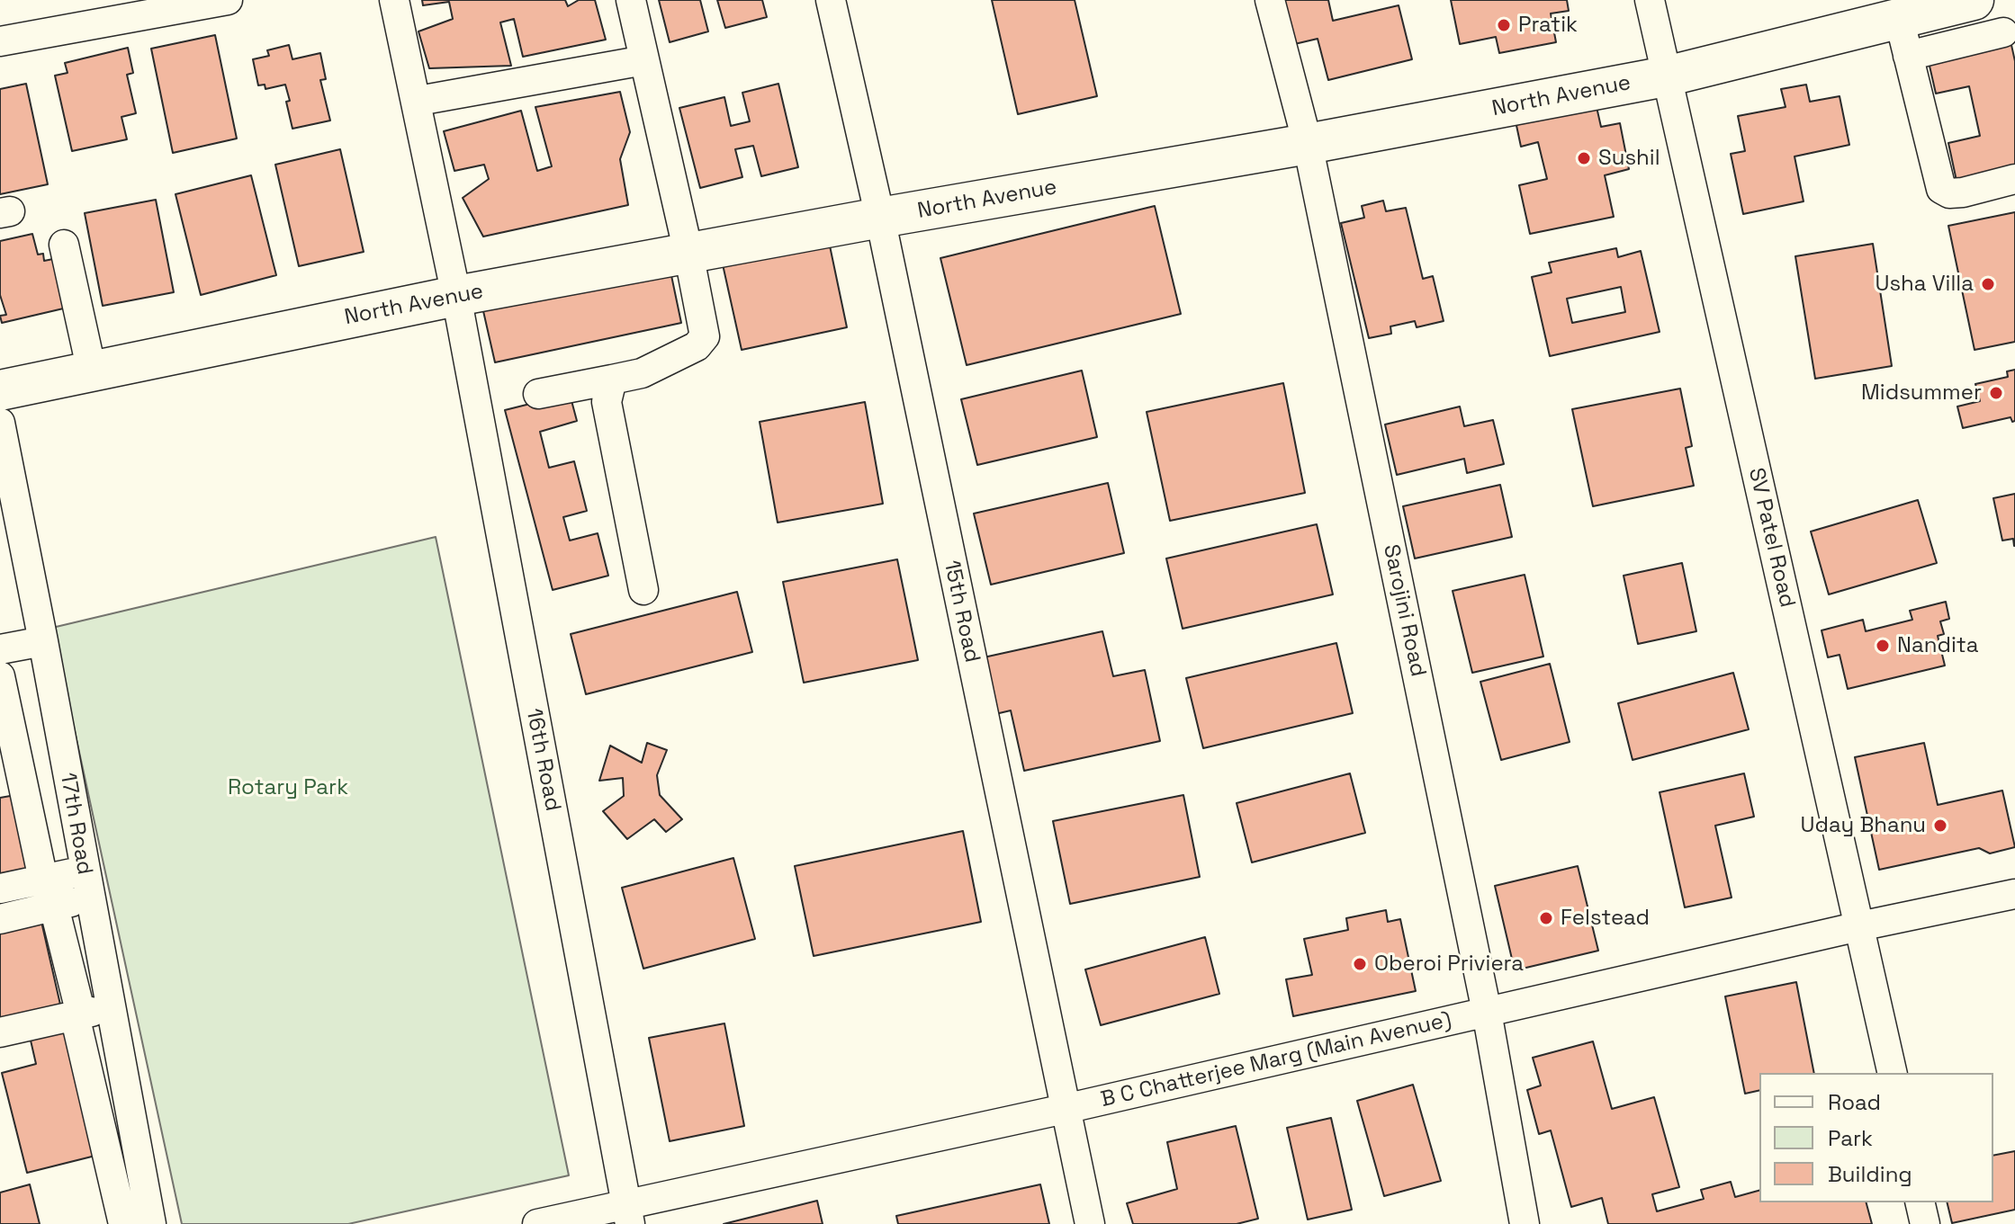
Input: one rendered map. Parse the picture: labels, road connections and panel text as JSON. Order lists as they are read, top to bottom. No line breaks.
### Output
{"streets":{"street":["North Avenue","SV Patel Road","Sarojini Road","15th Road","16th Road","17th Road","B C Chatterjee Marg (Main Avenue)"]},"crossings":[["North Avenue","SV Patel Road"],["North Avenue","Sarojini Road"],["North Avenue","15th Road"],["North Avenue","16th Road"],["SV Patel Road","B C Chatterjee Marg (Main Avenue)"],["Sarojini Road","B C Chatterjee Marg (Main Avenue)"],["15th Road","B C Chatterjee Marg (Main Avenue)"],["16th Road","B C Chatterjee Marg (Main Avenue)"]],"parks":["Rotary Park"],"places":["Pratik","Sushil","Usha Villa","Midsummer","Nandita","Uday Bhanu","Felstead","Oberoi Priviera"],"legend":["Road","Park","Building"]}
